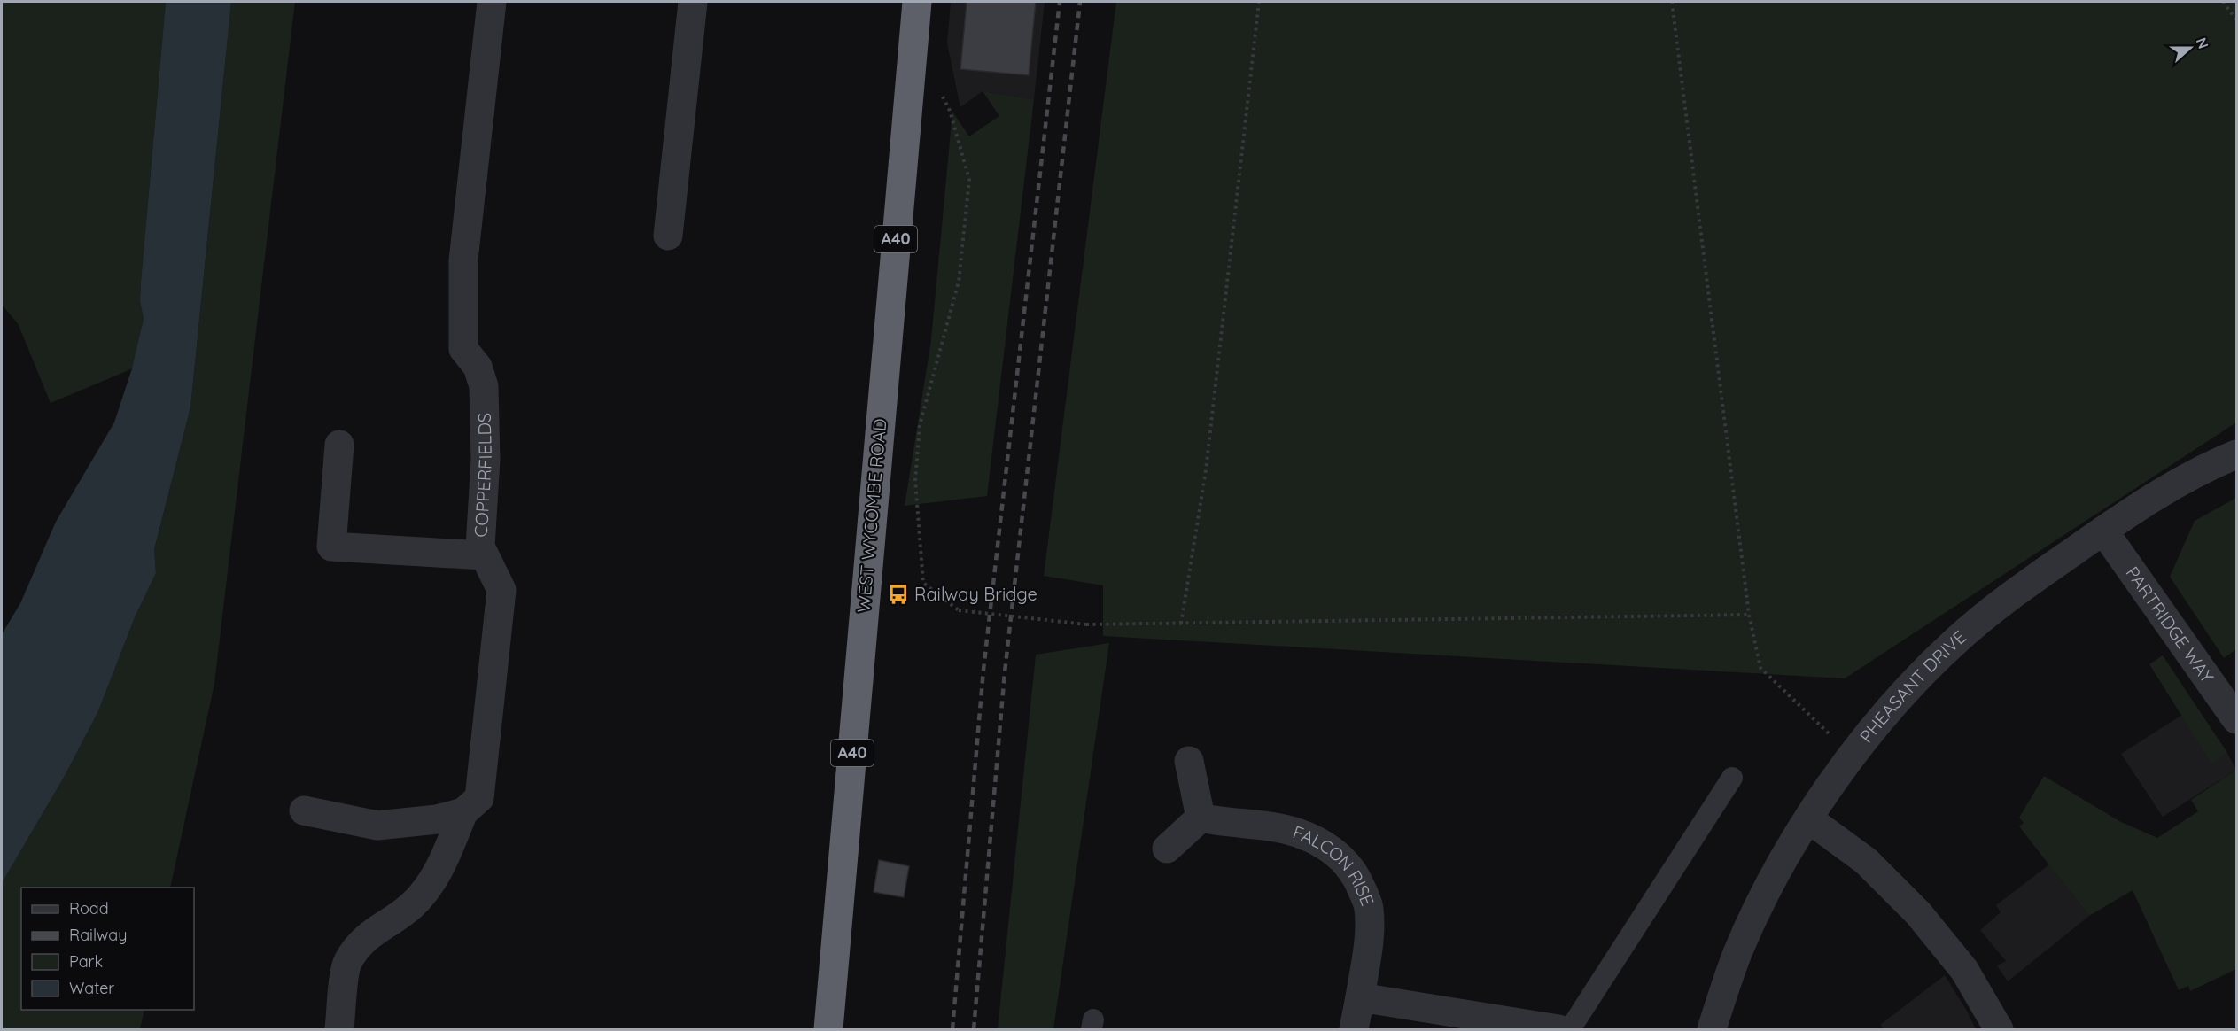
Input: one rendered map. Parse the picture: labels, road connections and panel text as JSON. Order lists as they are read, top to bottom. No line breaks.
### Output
{"streets":{"highway":["A40","WEST WYCOMBE ROAD"],"street":["COPPERFIELDS","PARTRIDGE WAY","PHEASANT DRIVE","FALCON RISE"]},"crossings":[["PARTRIDGE WAY","PHEASANT DRIVE"]],"places":{"bus stop":["Railway Bridge"]},"legend":["Road","Railway","Park","Water"],"north":"right"}
